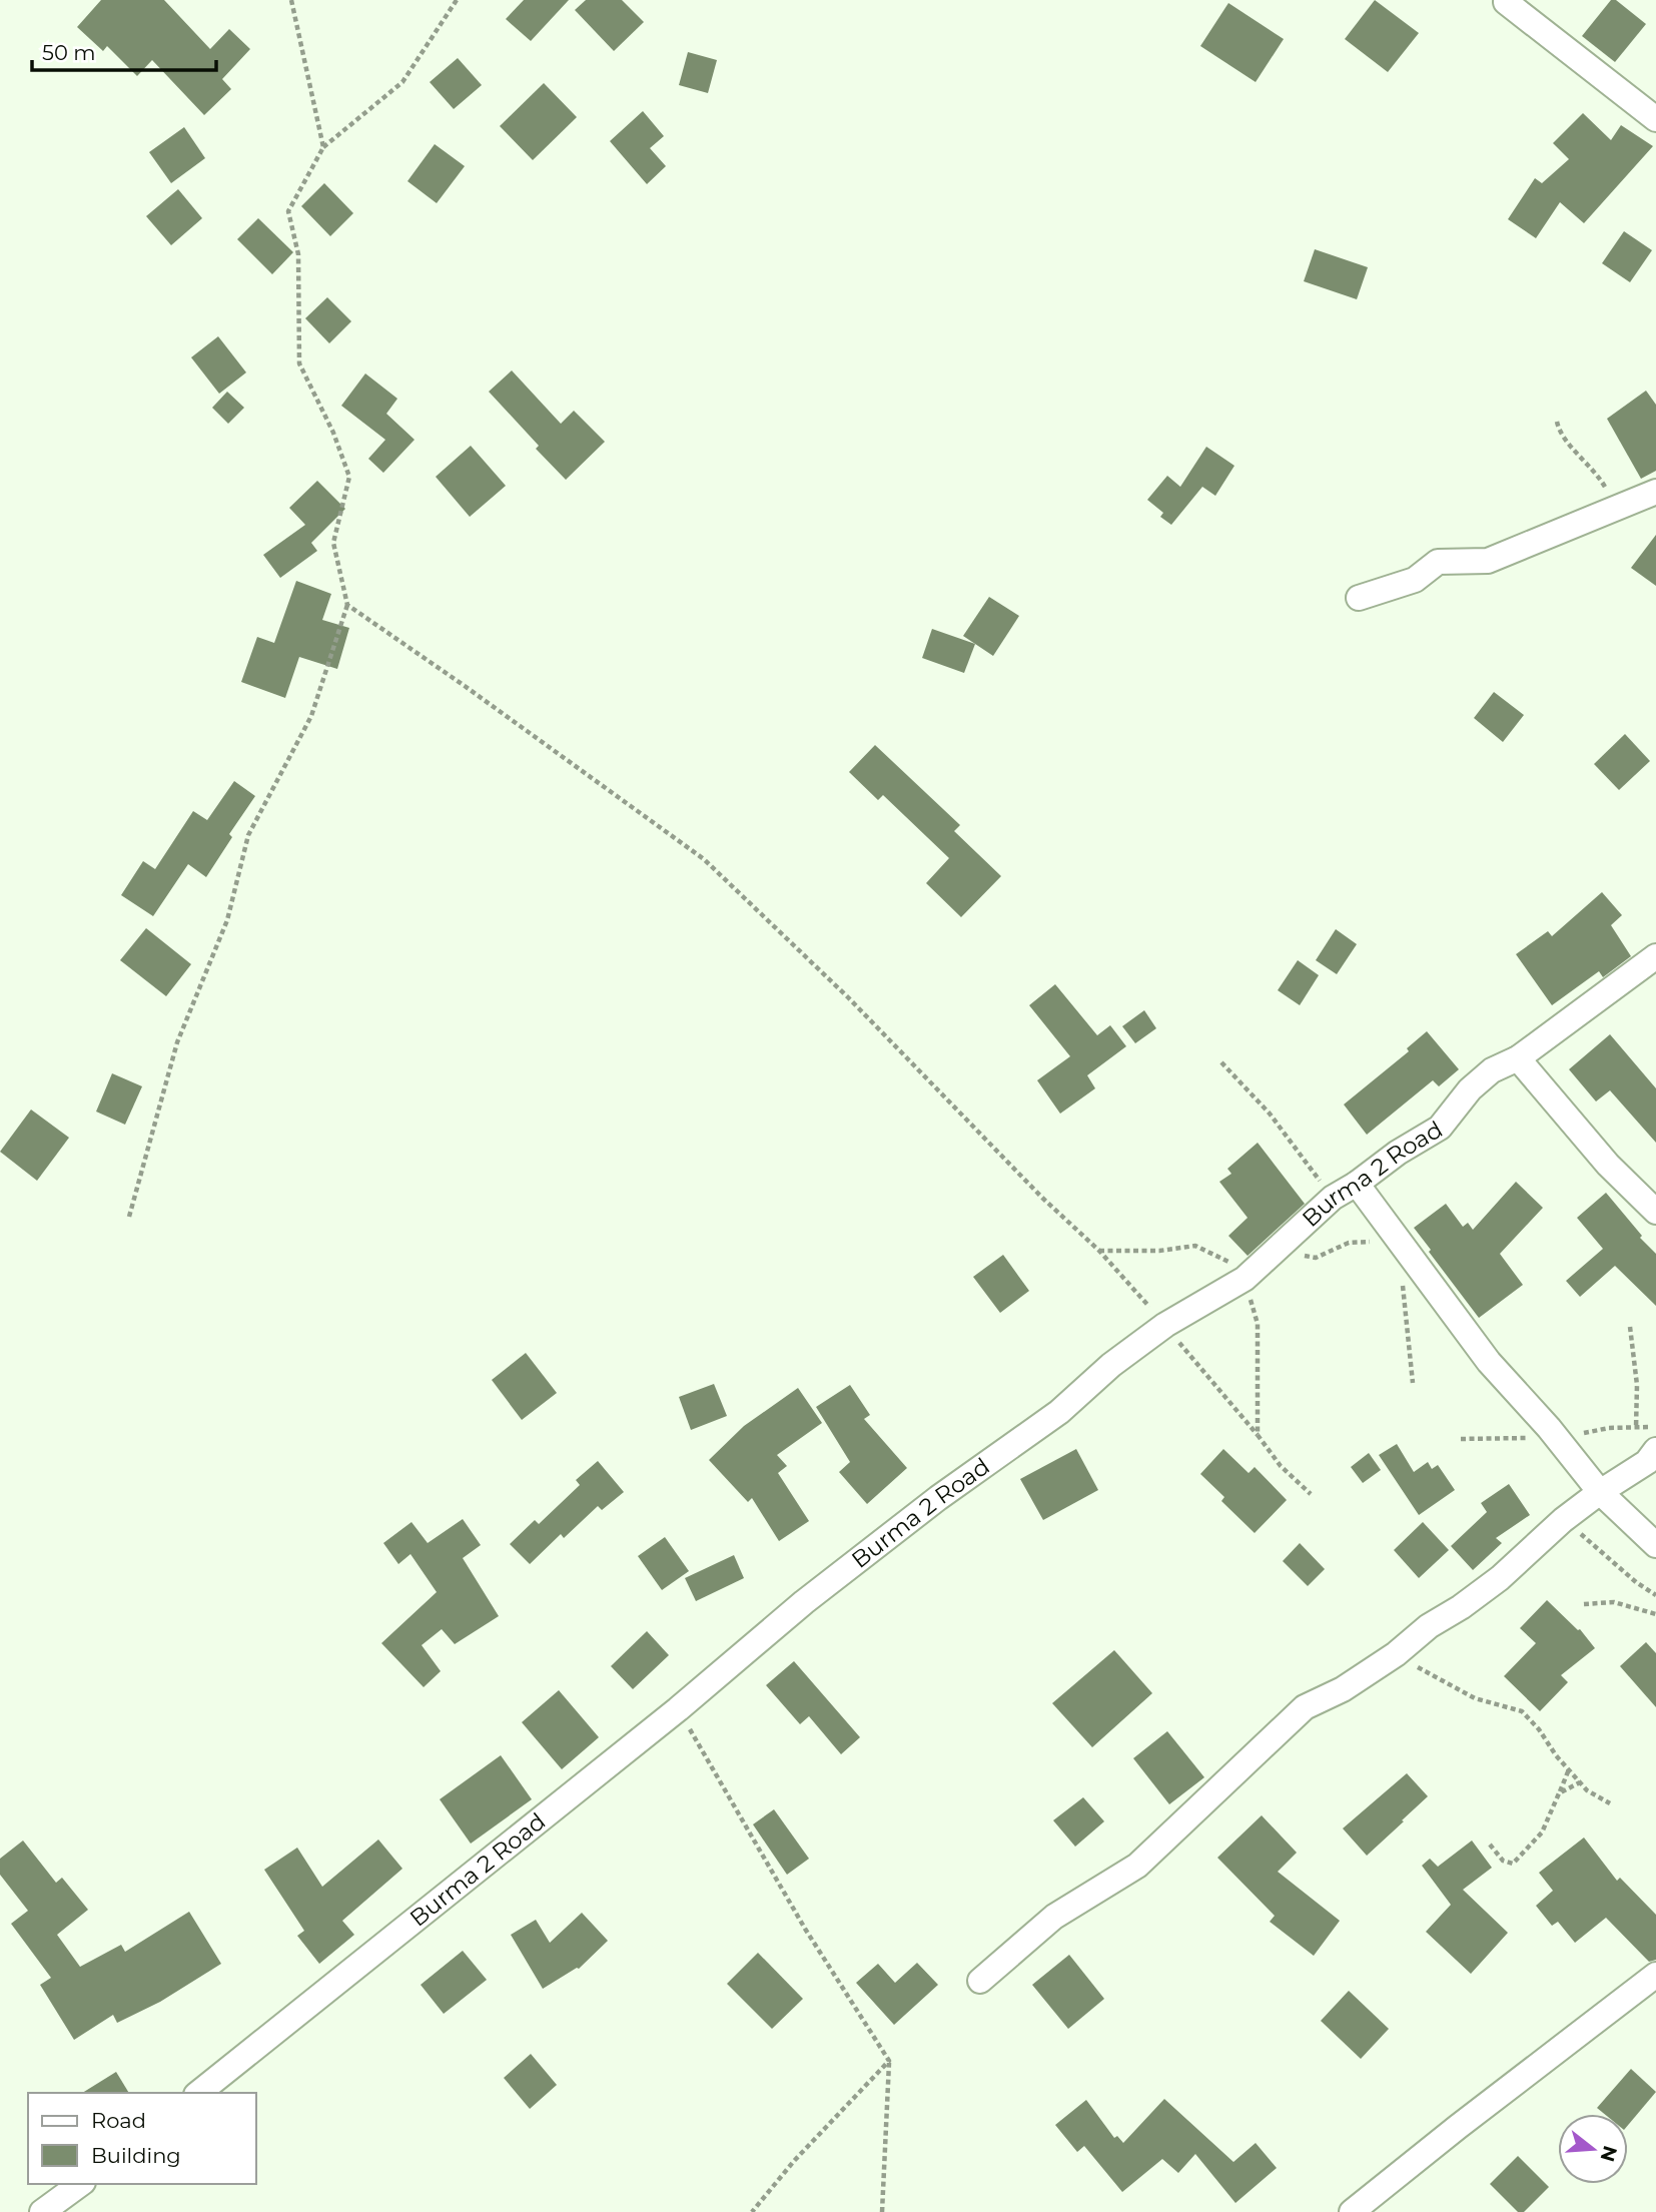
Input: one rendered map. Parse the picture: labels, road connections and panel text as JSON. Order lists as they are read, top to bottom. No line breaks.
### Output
{"streets":{"street":["Burma 2 Road"]},"legend":["Road","Building"],"scale_bar":"50 m","north":"right"}
